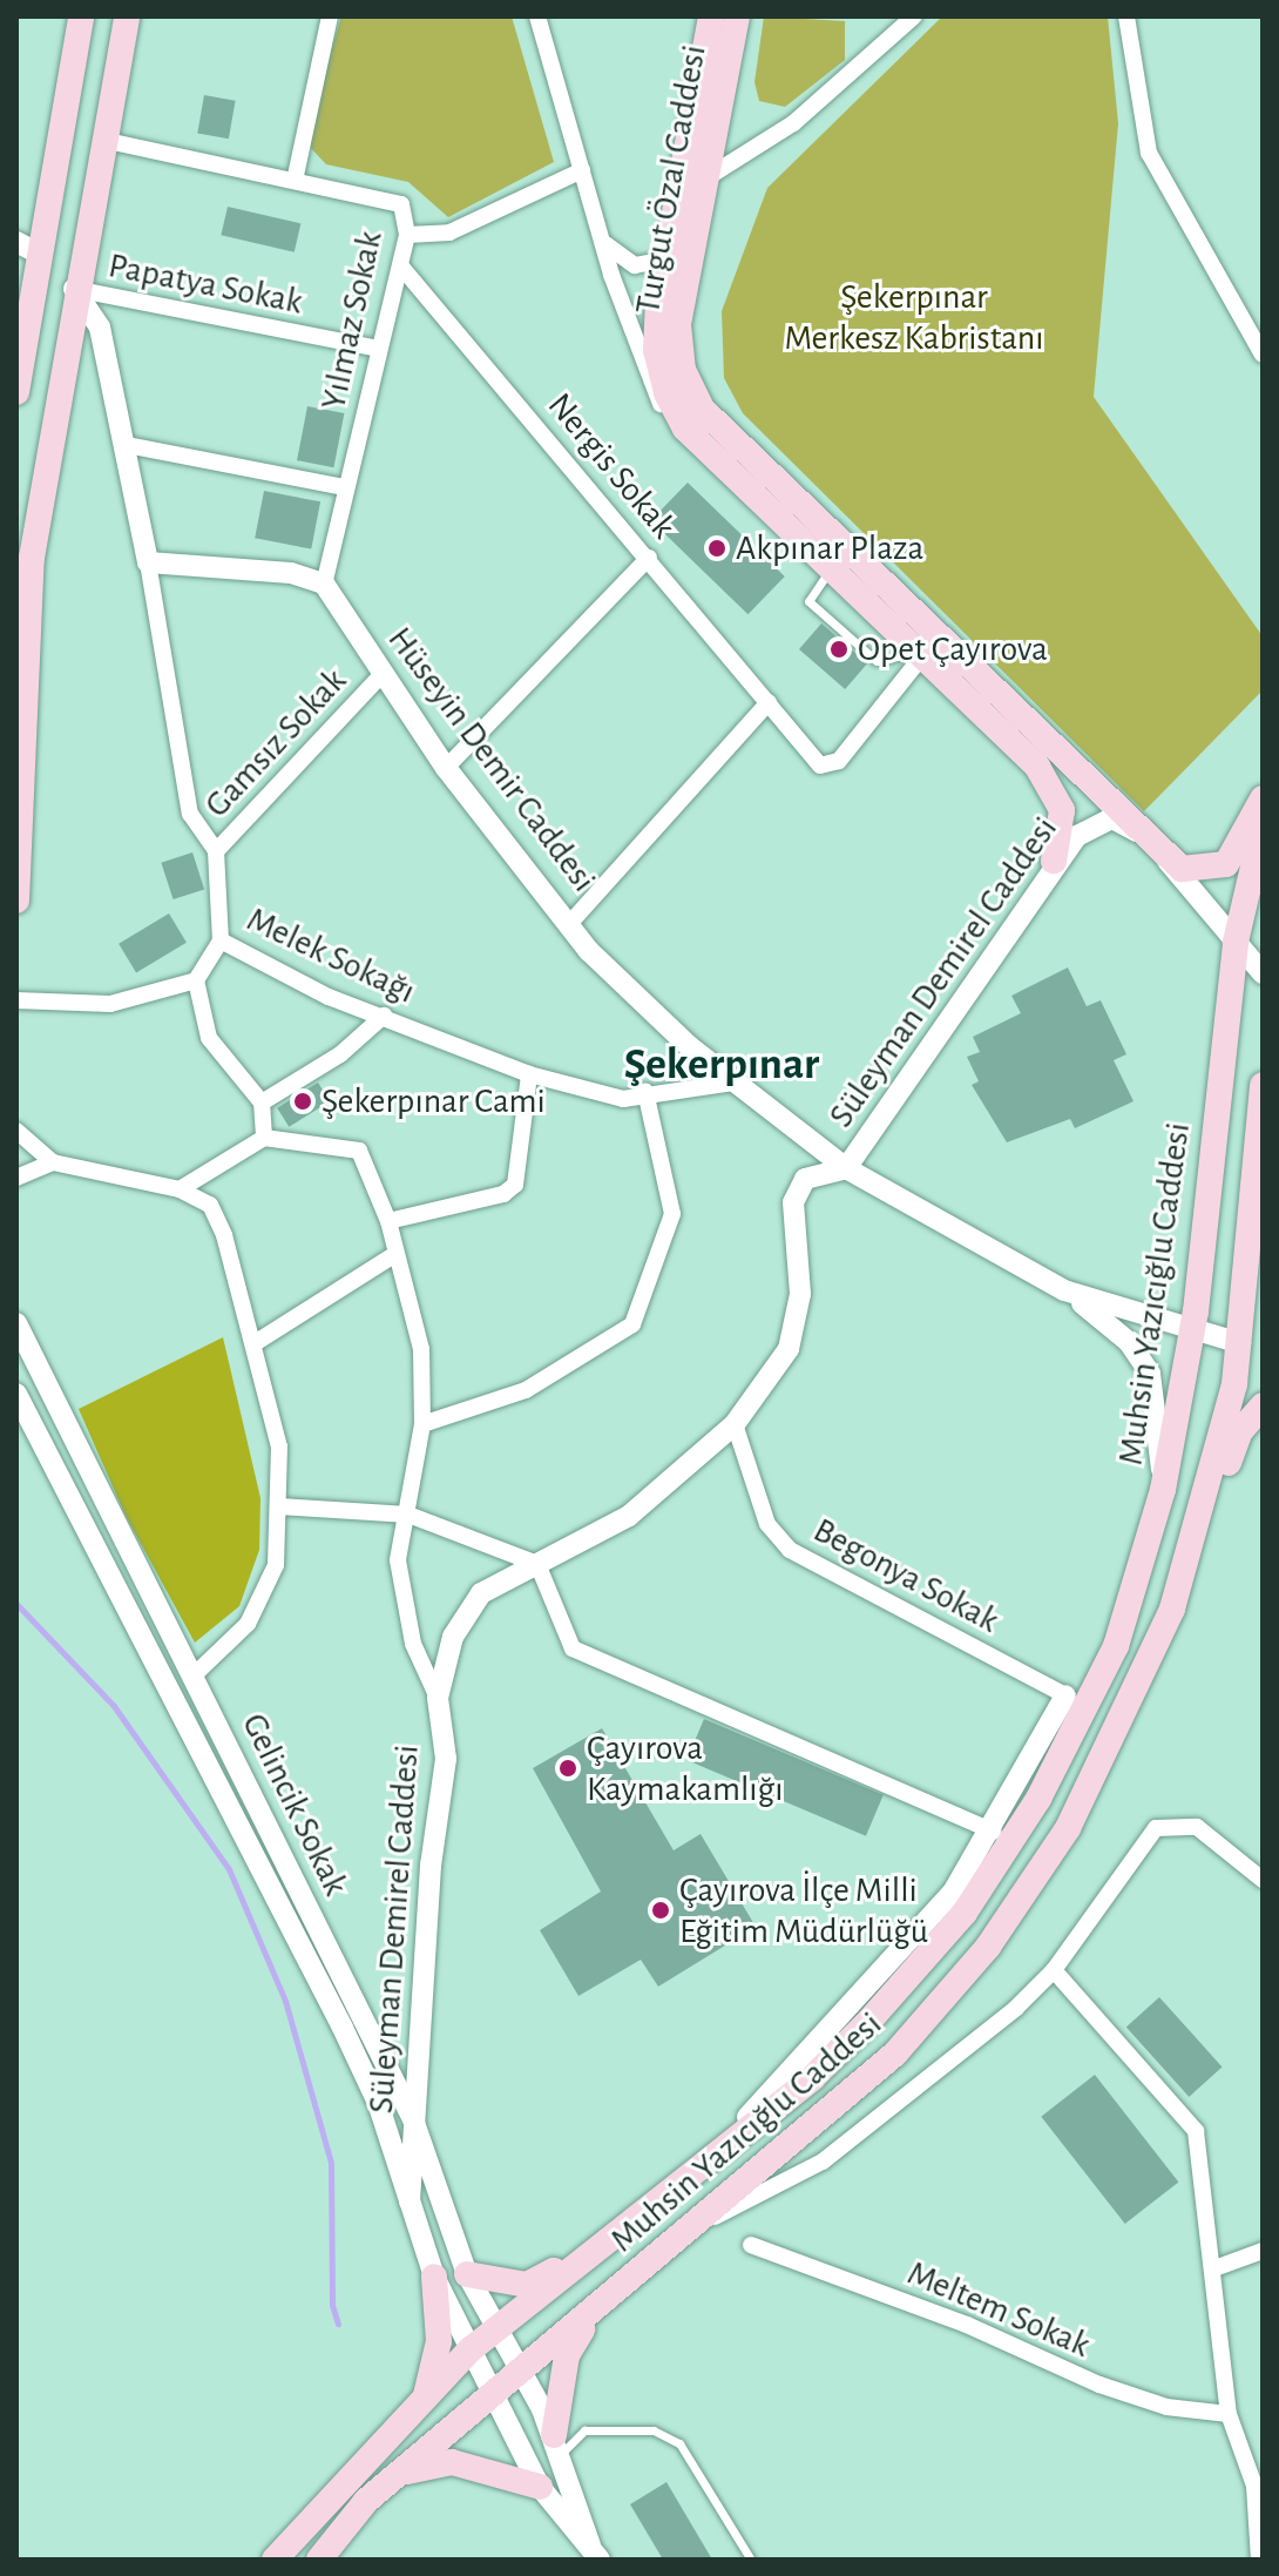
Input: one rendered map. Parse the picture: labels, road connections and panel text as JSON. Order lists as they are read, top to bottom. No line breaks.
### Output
{"streets":{"main road":["Turgut Özal Caddesi","Muhsin Yazıcığlu Caddesi"],"street":["Papatya Sokak","Yılmaz Sokak","Nergis Sokak","Gamsız Sokak","Hüseyin Demir Caddesi","Melek Sokağı","Süleyman Demirel Caddesi","Begonya Sokak","Gelincik Sokak","Meltem Sokak"]},"crossings":[["Turgut Özal Caddesi","Nergis Sokak"],["Turgut Özal Caddesi","Süleyman Demirel Caddesi"],["Papatya Sokak","Yılmaz Sokak"],["Yılmaz Sokak","Nergis Sokak"],["Yılmaz Sokak","Hüseyin Demir Caddesi"],["Gamsız Sokak","Hüseyin Demir Caddesi"],["Gamsız Sokak","Melek Sokağı"],["Hüseyin Demir Caddesi","Melek Sokağı"],["Hüseyin Demir Caddesi","Süleyman Demirel Caddesi"],["Hüseyin Demir Caddesi","Muhsin Yazıcığlu Caddesi"],["Süleyman Demirel Caddesi","Begonya Sokak"],["Süleyman Demirel Caddesi","Gelincik Sokak"],["Muhsin Yazıcığlu Caddesi","Begonya Sokak"],["Muhsin Yazıcığlu Caddesi","Gelincik Sokak"]],"districts":["Şekerpınar"],"parks":["Şekerpınar Merkesz Kabristanı"],"places":["Akpınar Plaza","Opet Çayırova","Şekerpınar Cami","Çayırova Kaymakamlığı","Çayırova İlçe Milli Eğitim Müdürlüğü"]}
